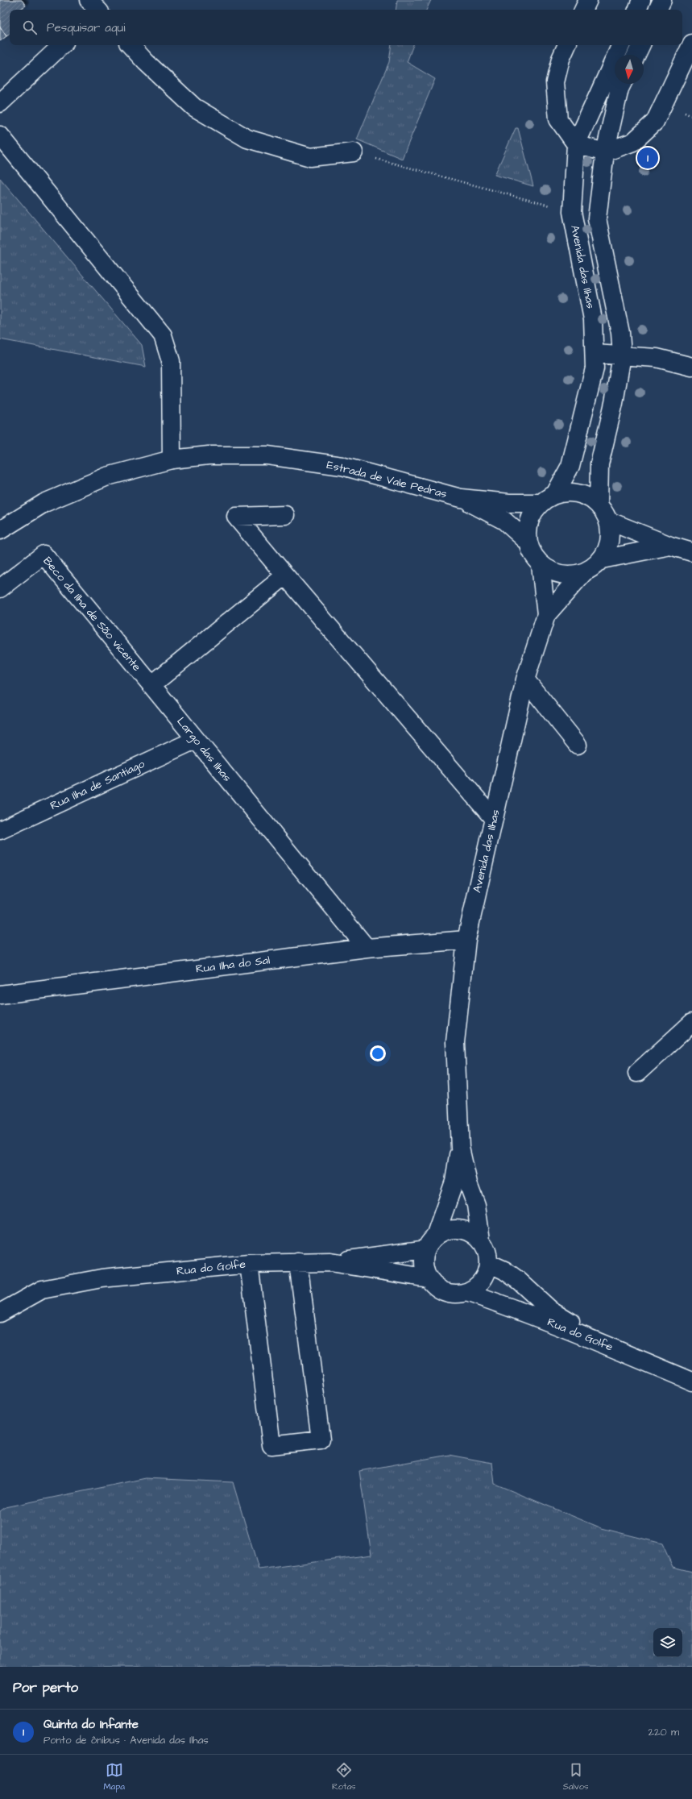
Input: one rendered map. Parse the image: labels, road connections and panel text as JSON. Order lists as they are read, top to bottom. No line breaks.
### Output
{"streets":{"street":["Avenida das Ilhas","Estrada de Vale Pedras","Beco da Ilha de São vicente","Largo das Ilhas","Rua Ilha de Santiago","Rua Ilha do Sal","Rua do Golfe"]},"crossings":[["Avenida das Ilhas","Estrada de Vale Pedras"],["Avenida das Ilhas","Rua Ilha do Sal"],["Avenida das Ilhas","Rua do Golfe"],["Beco da Ilha de São vicente","Largo das Ilhas"],["Largo das Ilhas","Rua Ilha de Santiago"],["Largo das Ilhas","Rua Ilha do Sal"]],"north":"bottom","page":{"search":"Pesquisar aqui","pins":"1","heading":"Por perto","list":[{"mark":"1","name":"Quinta do Infante","note":"Ponto de ônibus · Avenida das Ilhas","value":"220 m"}],"nav":["Mapa","Rotas","Salvos"]}}
